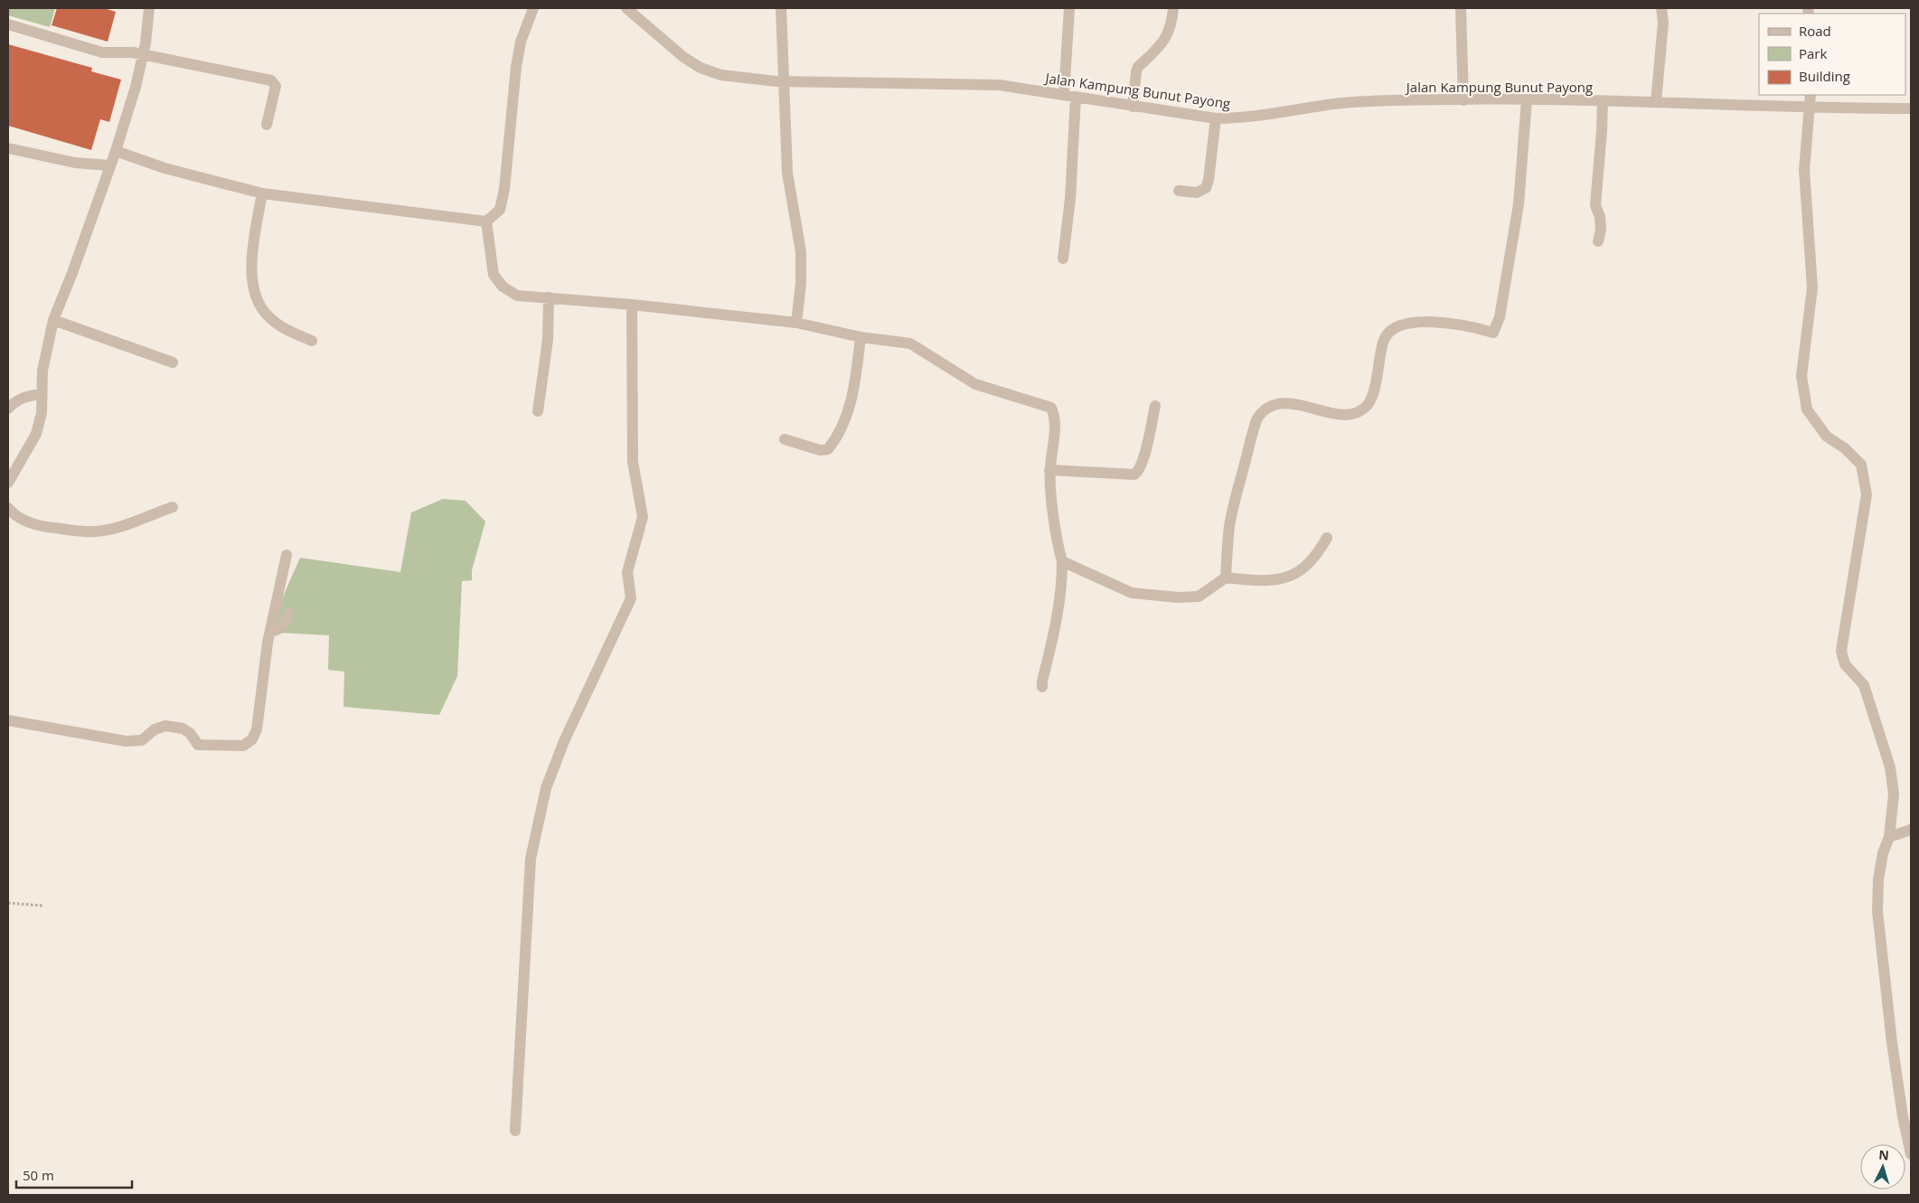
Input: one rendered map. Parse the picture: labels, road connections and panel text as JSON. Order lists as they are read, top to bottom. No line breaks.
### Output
{"streets":{"street":["Jalan Kampung Bunut Payong"]},"legend":["Road","Park","Building"],"scale_bar":"50 m","north":"top"}
